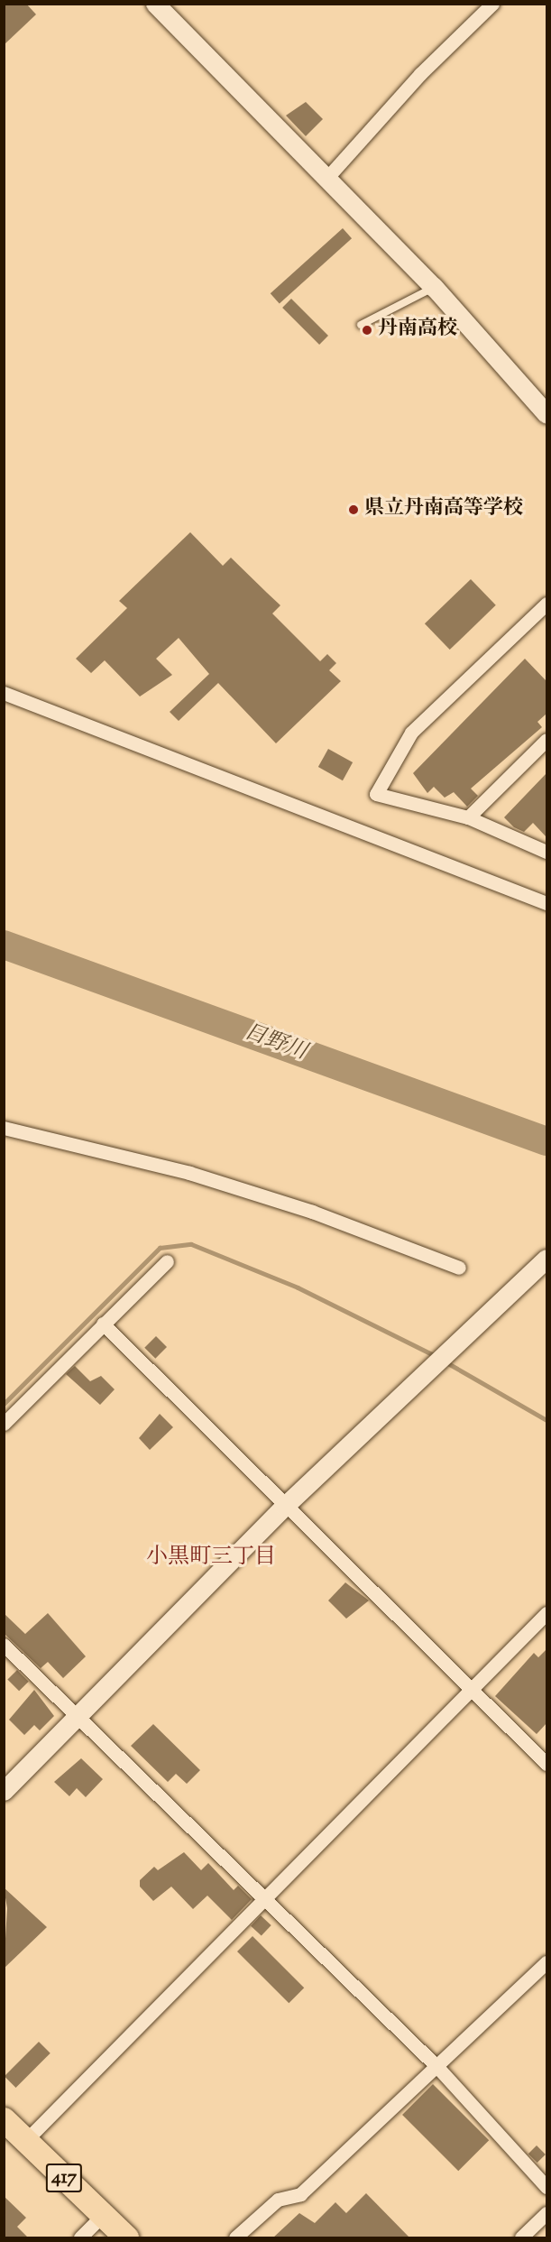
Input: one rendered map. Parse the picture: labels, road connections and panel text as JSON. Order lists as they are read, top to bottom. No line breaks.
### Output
{"streets":{"highway":["417"]},"districts":["小黒町三丁目"],"water":["日野川"],"places":["丹南高校","県立丹南高等学校"]}
